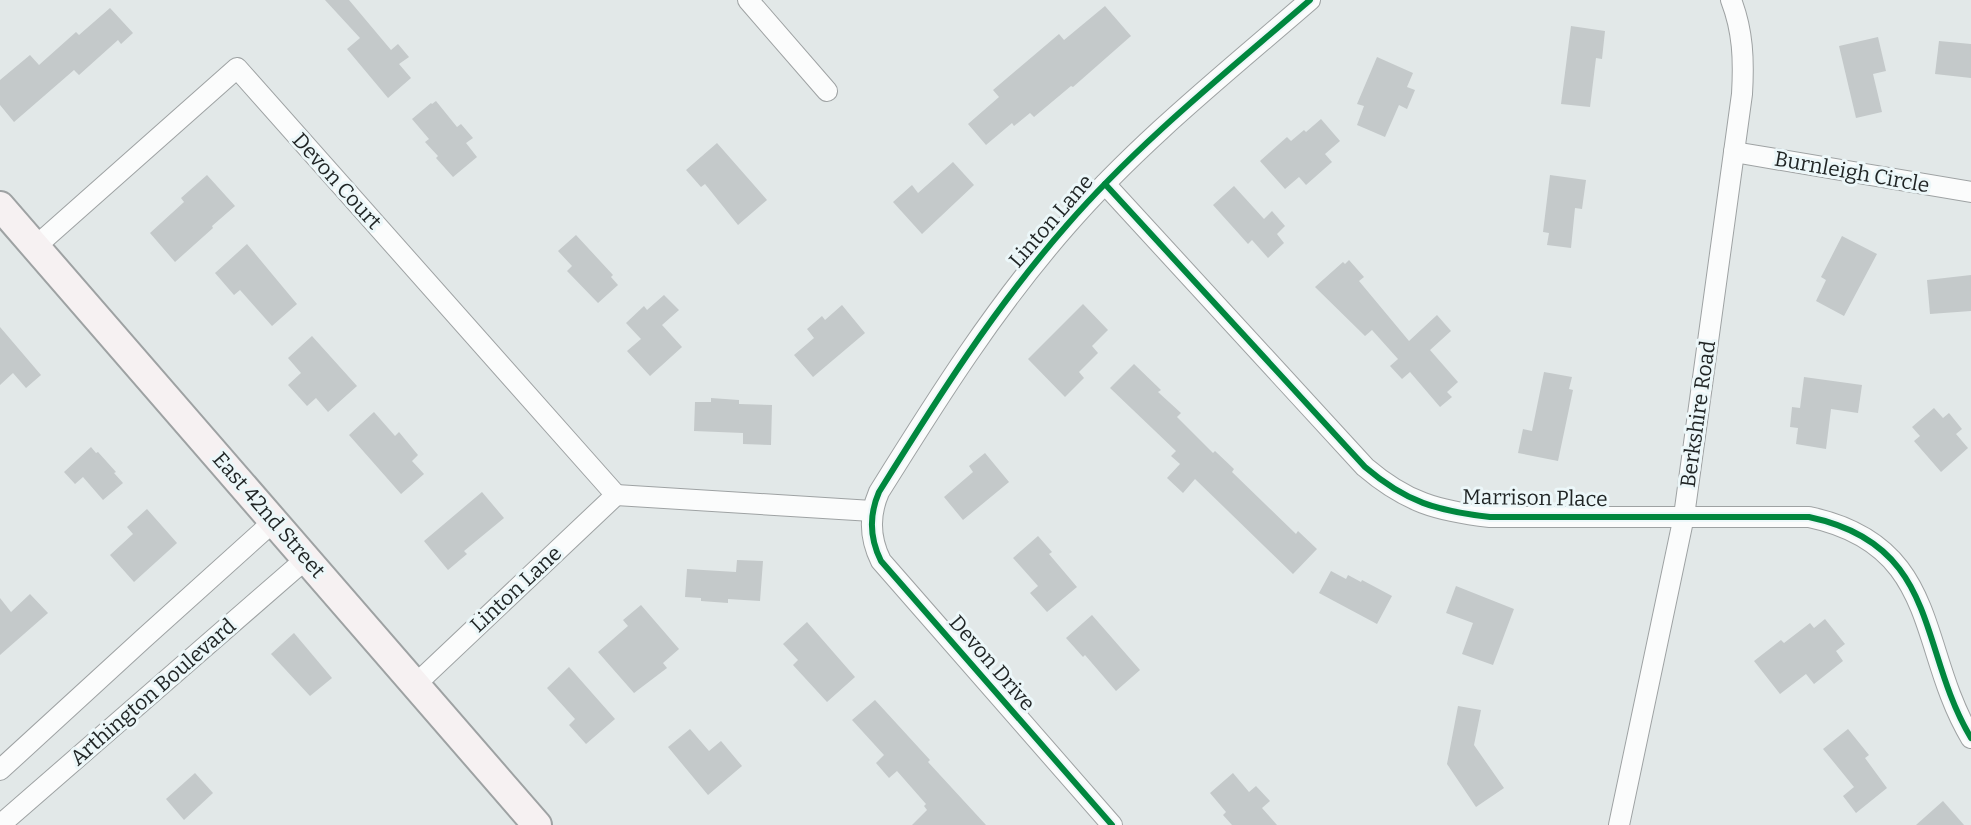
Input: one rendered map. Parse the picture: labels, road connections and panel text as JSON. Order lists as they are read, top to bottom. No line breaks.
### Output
{"streets":{"street":["Burnleigh Circle","Devon Court","Linton Lane","Berkshire Road","Marrison Place","East 42nd Street","Devon Drive","Arthington Boulevard"]},"crossings":[["Burnleigh Circle","Berkshire Road"],["Devon Court","Linton Lane"],["Devon Court","East 42nd Street"],["Linton Lane","Marrison Place"],["Linton Lane","East 42nd Street"],["Linton Lane","Devon Drive"],["Berkshire Road","Marrison Place"],["East 42nd Street","Arthington Boulevard"]]}
